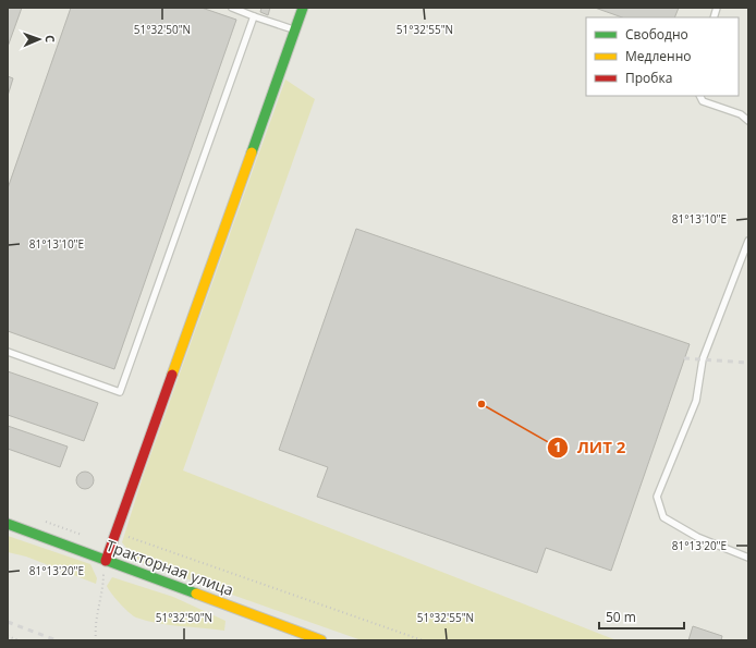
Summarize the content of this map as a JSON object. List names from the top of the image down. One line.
{"streets":{"street":["Тракторная улица"]},"places":["ЛИТ 2"],"legend":["Свободно","Медленно","Пробка"],"scale_bar":"50 m","north":"right","coordinates":["51°32'50\"N","51°32'55\"N","81°13'10\"E","81°13'20\"E"]}
